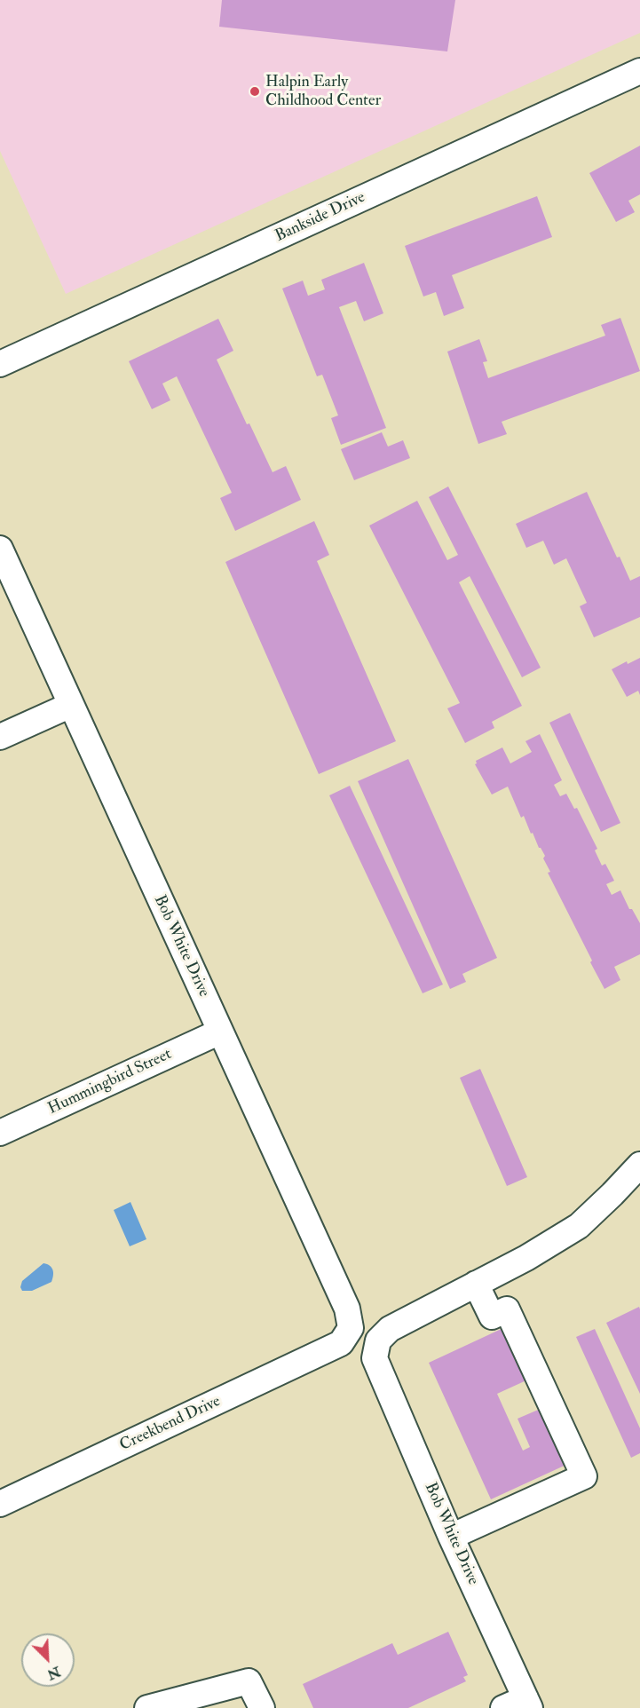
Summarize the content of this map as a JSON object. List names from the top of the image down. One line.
{"streets":{"street":["Bankside Drive","Bob White Drive","Hummingbird Street","Creekbend Drive"]},"crossings":[["Bob White Drive","Hummingbird Street"],["Bob White Drive","Creekbend Drive"]],"places":["Halpin Early Childhood Center"],"north":"bottom right"}
